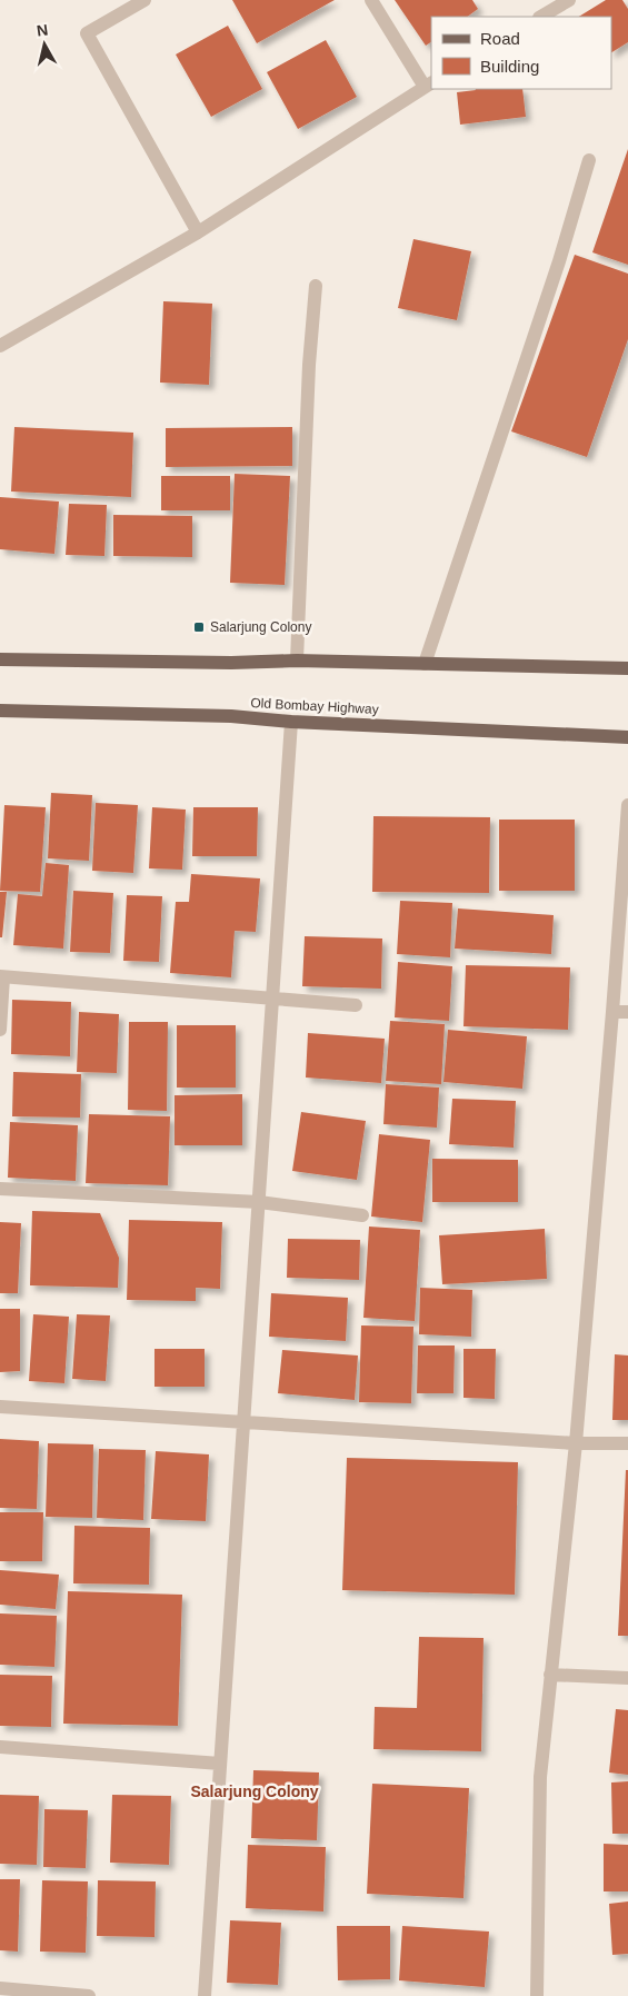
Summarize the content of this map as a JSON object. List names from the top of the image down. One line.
{"streets":{"main road":["Old Bombay Highway"]},"districts":["Salarjung Colony"],"places":{"transit":["Salarjung Colony"]},"legend":["Road","Building"],"north":"top"}
